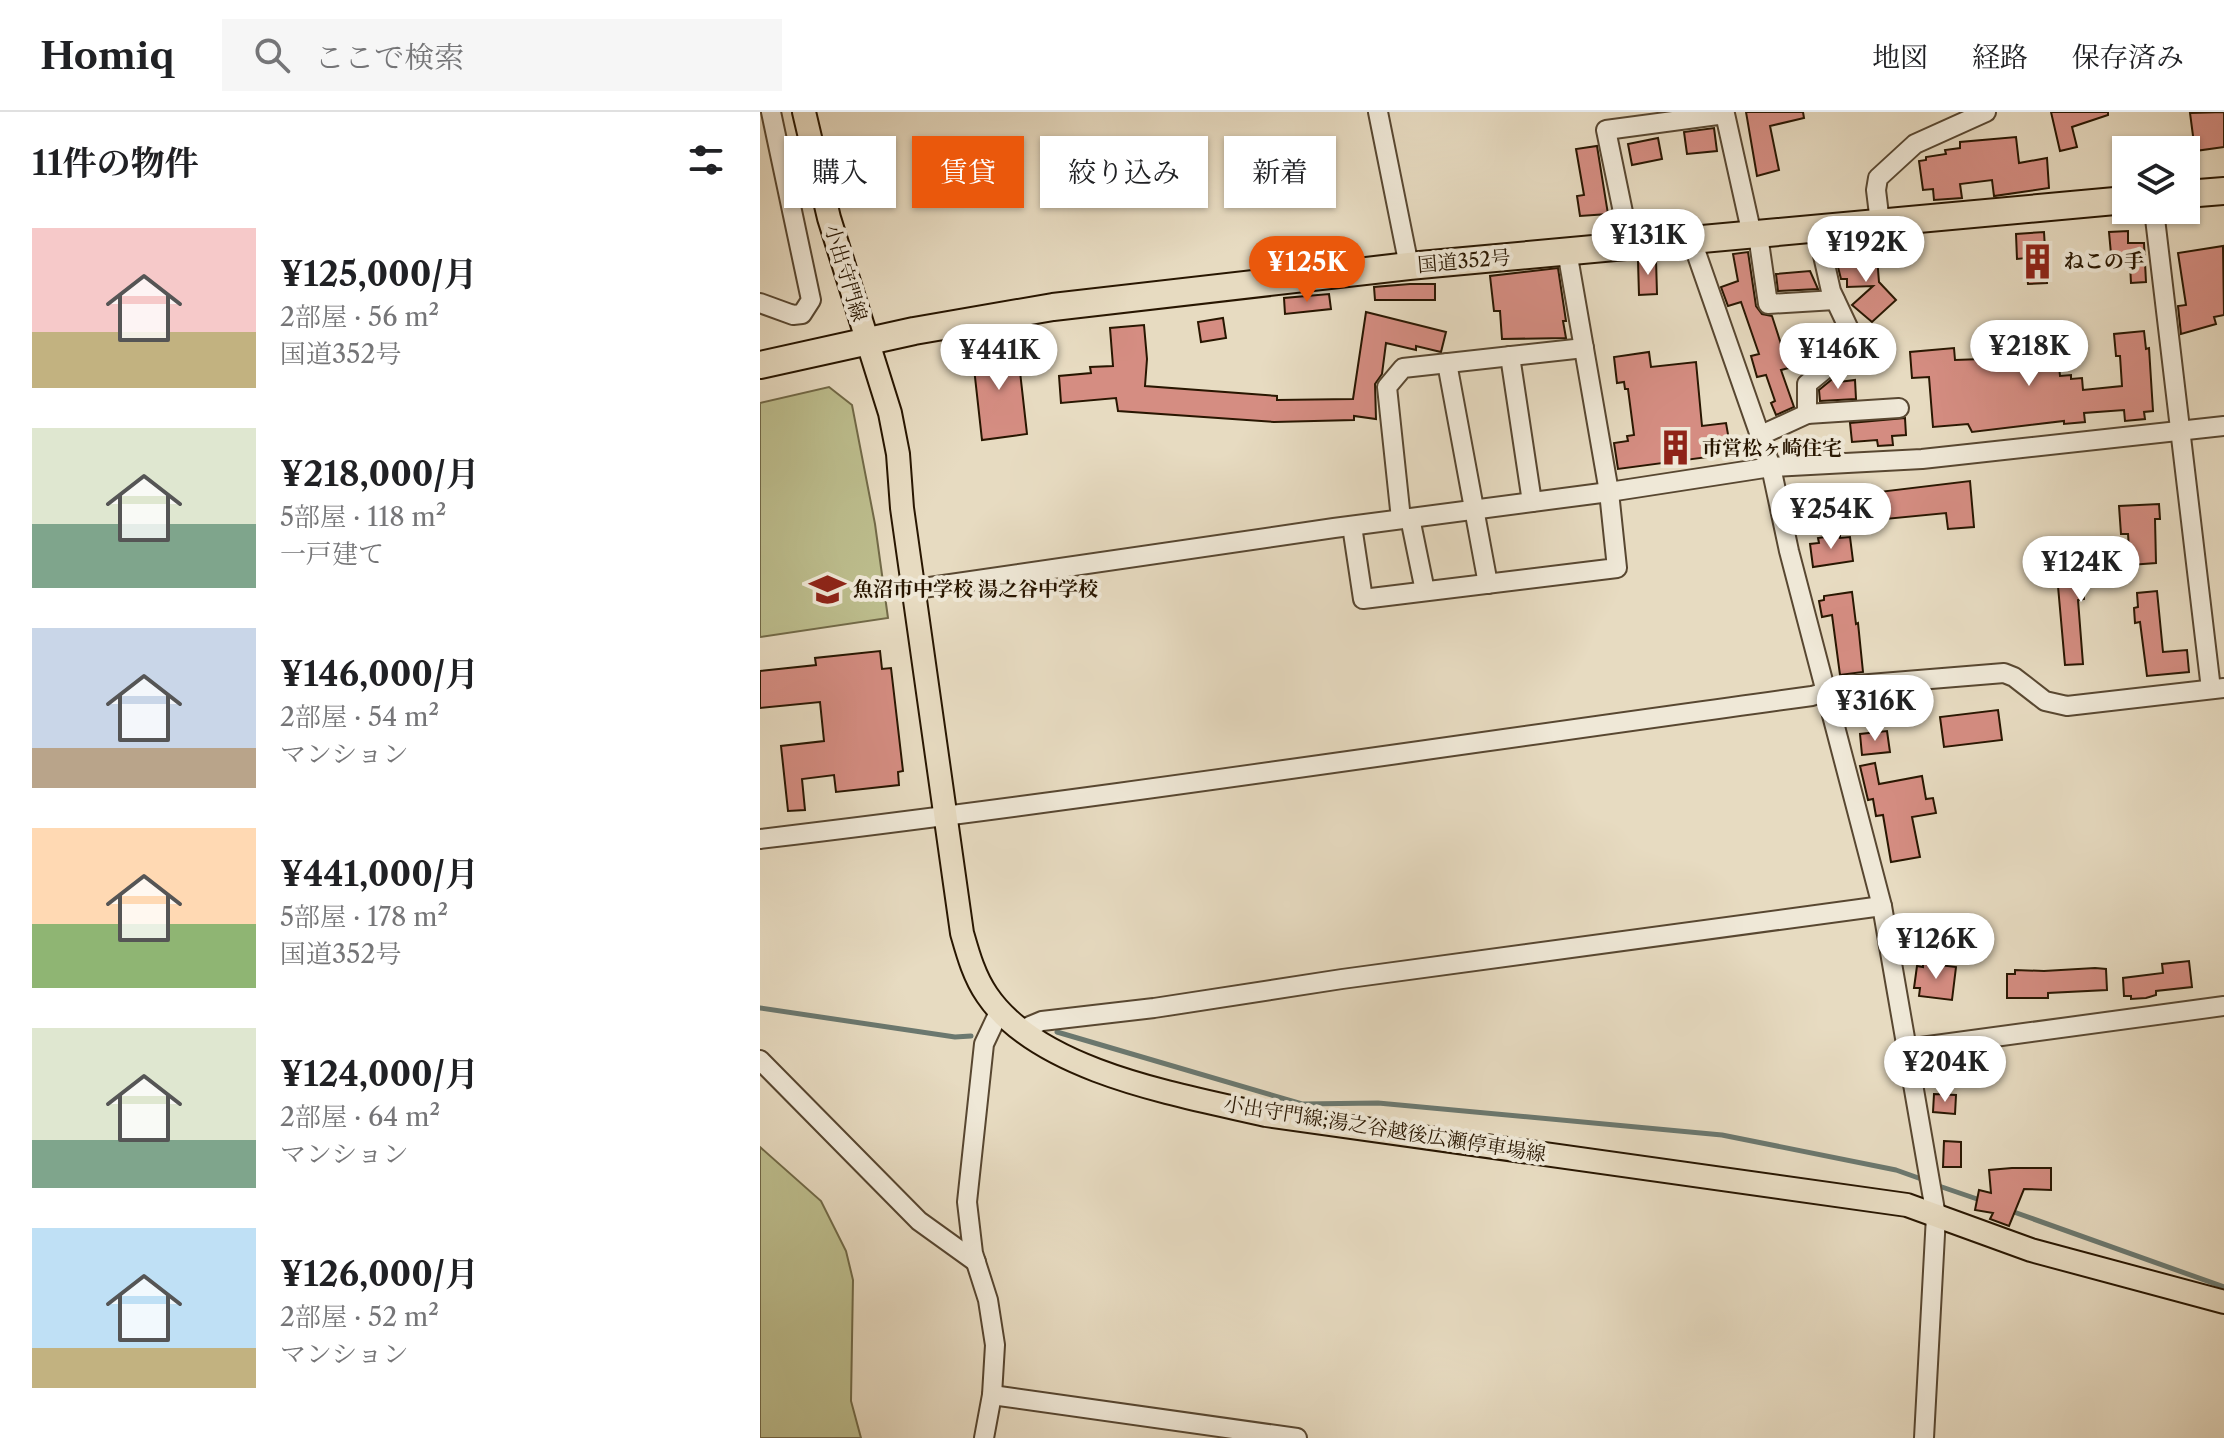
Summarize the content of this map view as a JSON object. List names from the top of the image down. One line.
{"streets":{"highway":["国道352号"],"main road":["小出守門線","小出守門線;湯之谷越後広瀬停車場線"]},"crossings":[["国道352号","小出守門線"],["国道352号","小出守門線;湯之谷越後広瀬停車場線"],["小出守門線","小出守門線;湯之谷越後広瀬停車場線"]],"places":{"building":["ねこの手","市営松ヶ崎住宅"],"school or university":["魚沼市中学校 湯之谷中学校"]},"page":{"header":"Homiq","search":"ここで検索","nav":["地図","経路","保存済み"],"heading":"11件の物件","chip":["購入","賃貸","絞り込み","新着"],"list":[{"name":"¥125,000/月","note":"2部屋 · 56 m² · 国道352号"},{"name":"¥218,000/月","note":"5部屋 · 118 m² · 一戸建て"},{"name":"¥146,000/月","note":"2部屋 · 54 m² · マンション"},{"name":"¥441,000/月","note":"5部屋 · 178 m² · 国道352号"},{"name":"¥124,000/月","note":"2部屋 · 64 m² · マンション"},{"name":"¥126,000/月","note":"2部屋 · 52 m² · マンション"}],"price":["¥131K","¥192K","¥125K","¥218K","¥146K","¥441K","¥254K","¥124K","¥316K","¥126K","¥204K"]}}
